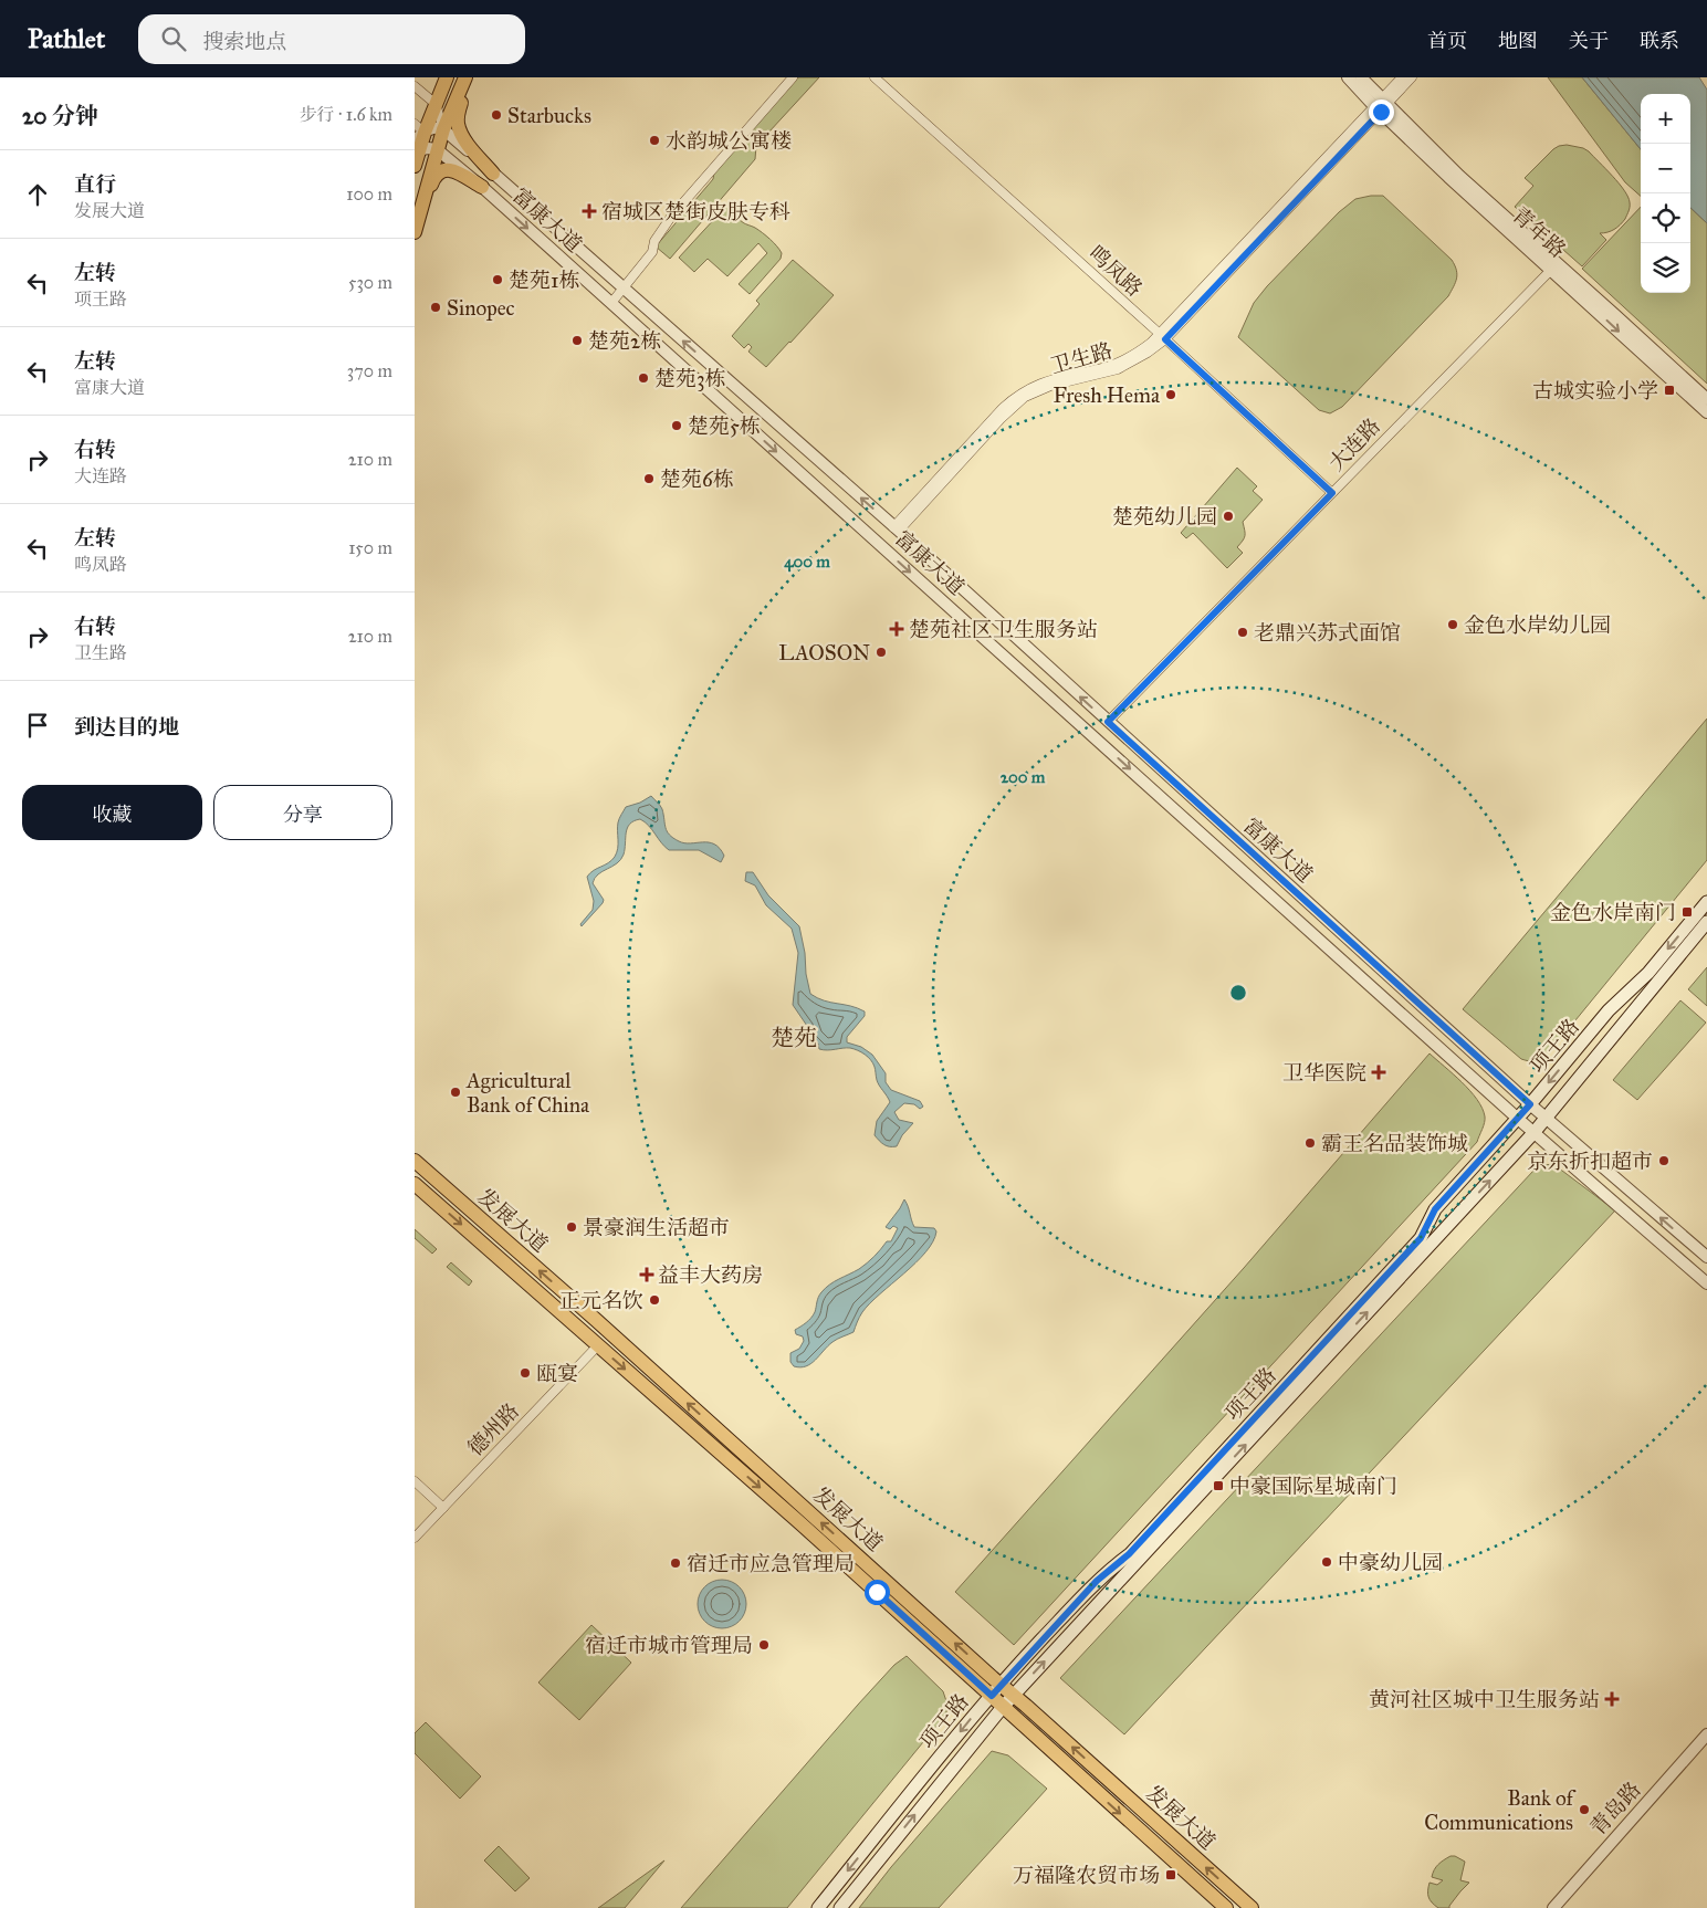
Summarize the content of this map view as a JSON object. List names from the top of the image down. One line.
{"streets":{"main road":["项王路","发展大道"],"street":["富康大道","青年路","鸣凤路","卫生路","大连路","德州路","青岛路"]},"crossings":[["富康大道","卫生路"],["富康大道","大连路"],["富康大道","项王路"],["青年路","卫生路"],["青年路","大连路"],["鸣凤路","卫生路"],["鸣凤路","大连路"],["项王路","发展大道"],["发展大道","德州路"]],"districts":["楚苑"],"places":{"other":["Starbucks","水韵城公寓楼","楚苑1栋","Sinopec","楚苑2栋","楚苑3栋","Fresh Hema","楚苑5栋","楚苑6栋","楚苑幼儿园","金色水岸幼儿园","老鼎兴苏式面馆","LAOSON","Agricultural Bank of China","霸王名品装饰城","京东折扣超市","景豪润生活超市","正元名饮","瓯宴","中豪幼儿园","宿迁市应急管理局","宿迁市城市管理局","Bank of Communications"],"health":["宿城区楚街皮肤专科","楚苑社区卫生服务站","卫华医院","益丰大药房","黄河社区城中卫生服务站"],"transit":["古城实验小学","金色水岸南门","中豪国际星城南门","万福隆农贸市场"]},"page":{"header":"Pathlet","search":"搜索地点","nav":["首页","地图","关于","联系"],"heading":["20 分钟","步行 · 1.6 km"],"map_buttons":["+","−"],"list":[["直行","发展大道","100 m"],["左转","项王路","530 m"],["左转","富康大道","370 m"],["右转","大连路","210 m"],["左转","鸣凤路","150 m"],["右转","卫生路","210 m"],"到达目的地"],"buttons":["收藏","分享"]},"rings":["400 m","200 m"]}
